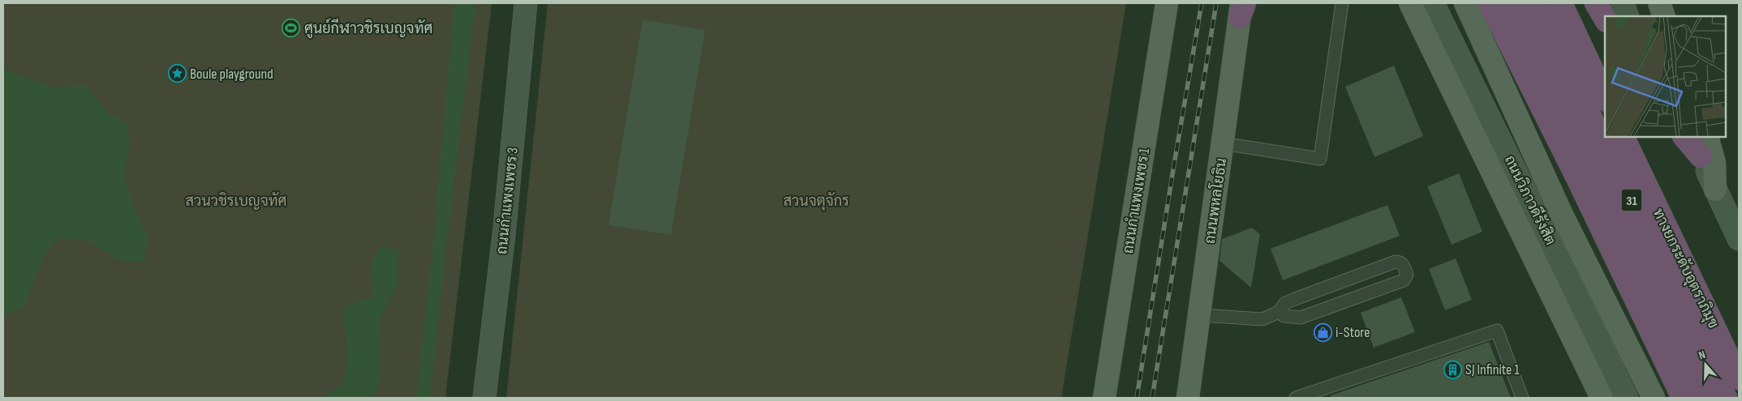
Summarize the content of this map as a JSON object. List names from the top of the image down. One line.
{"streets":{"highway":["31","ทางยกระดับอุตราภิมุข"],"main road":["ถนนวิภาวดีรังสิต","ถนนกำแพงเพชร 3","ถนนกำแพงเพชร 1","ถนนพหลโยธิน"]},"parks":["สวนวชิรเบญจทัศ","สวนจตุจักร"],"places":{"sports":["ศูนย์กีฬาวชิรเบญจทัศ"],"place":["Boule playground"],"shop":["i-Store"],"building":["SJ Infinite 1"]},"north":"top"}
